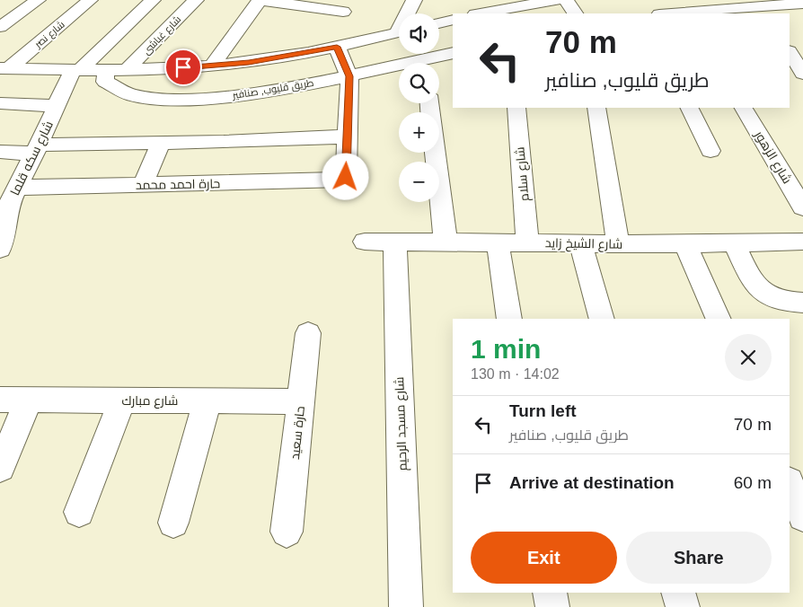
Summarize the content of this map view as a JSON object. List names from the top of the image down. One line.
{"streets":{"street":["شارع نصر","شارع غباشى","طريق قليوب, صنافير","شارع الزهور","شارع سكه قلما","شارع سلام","حارة احمد محمد","شارع الشيخ زايد","شارع مبارك","شارع مسجد الرحيم","حارة سعيد"]},"crossings":[["شارع سكه قلما","حارة احمد محمد"],["شارع سلام","شارع الشيخ زايد"],["شارع الشيخ زايد","شارع مسجد الرحيم"],["شارع مبارك","حارة سعيد"]],"page":{"map_buttons":["+","−"],"turn":["70 m","طريق قليوب, صنافير"],"heading":["1 min","130 m · 14:02"],"list":[{"name":"Turn left","note":"طريق قليوب, صنافير","value":"70 m"},{"name":"Arrive at destination","value":"60 m"}],"buttons":["Exit","Share"]}}
